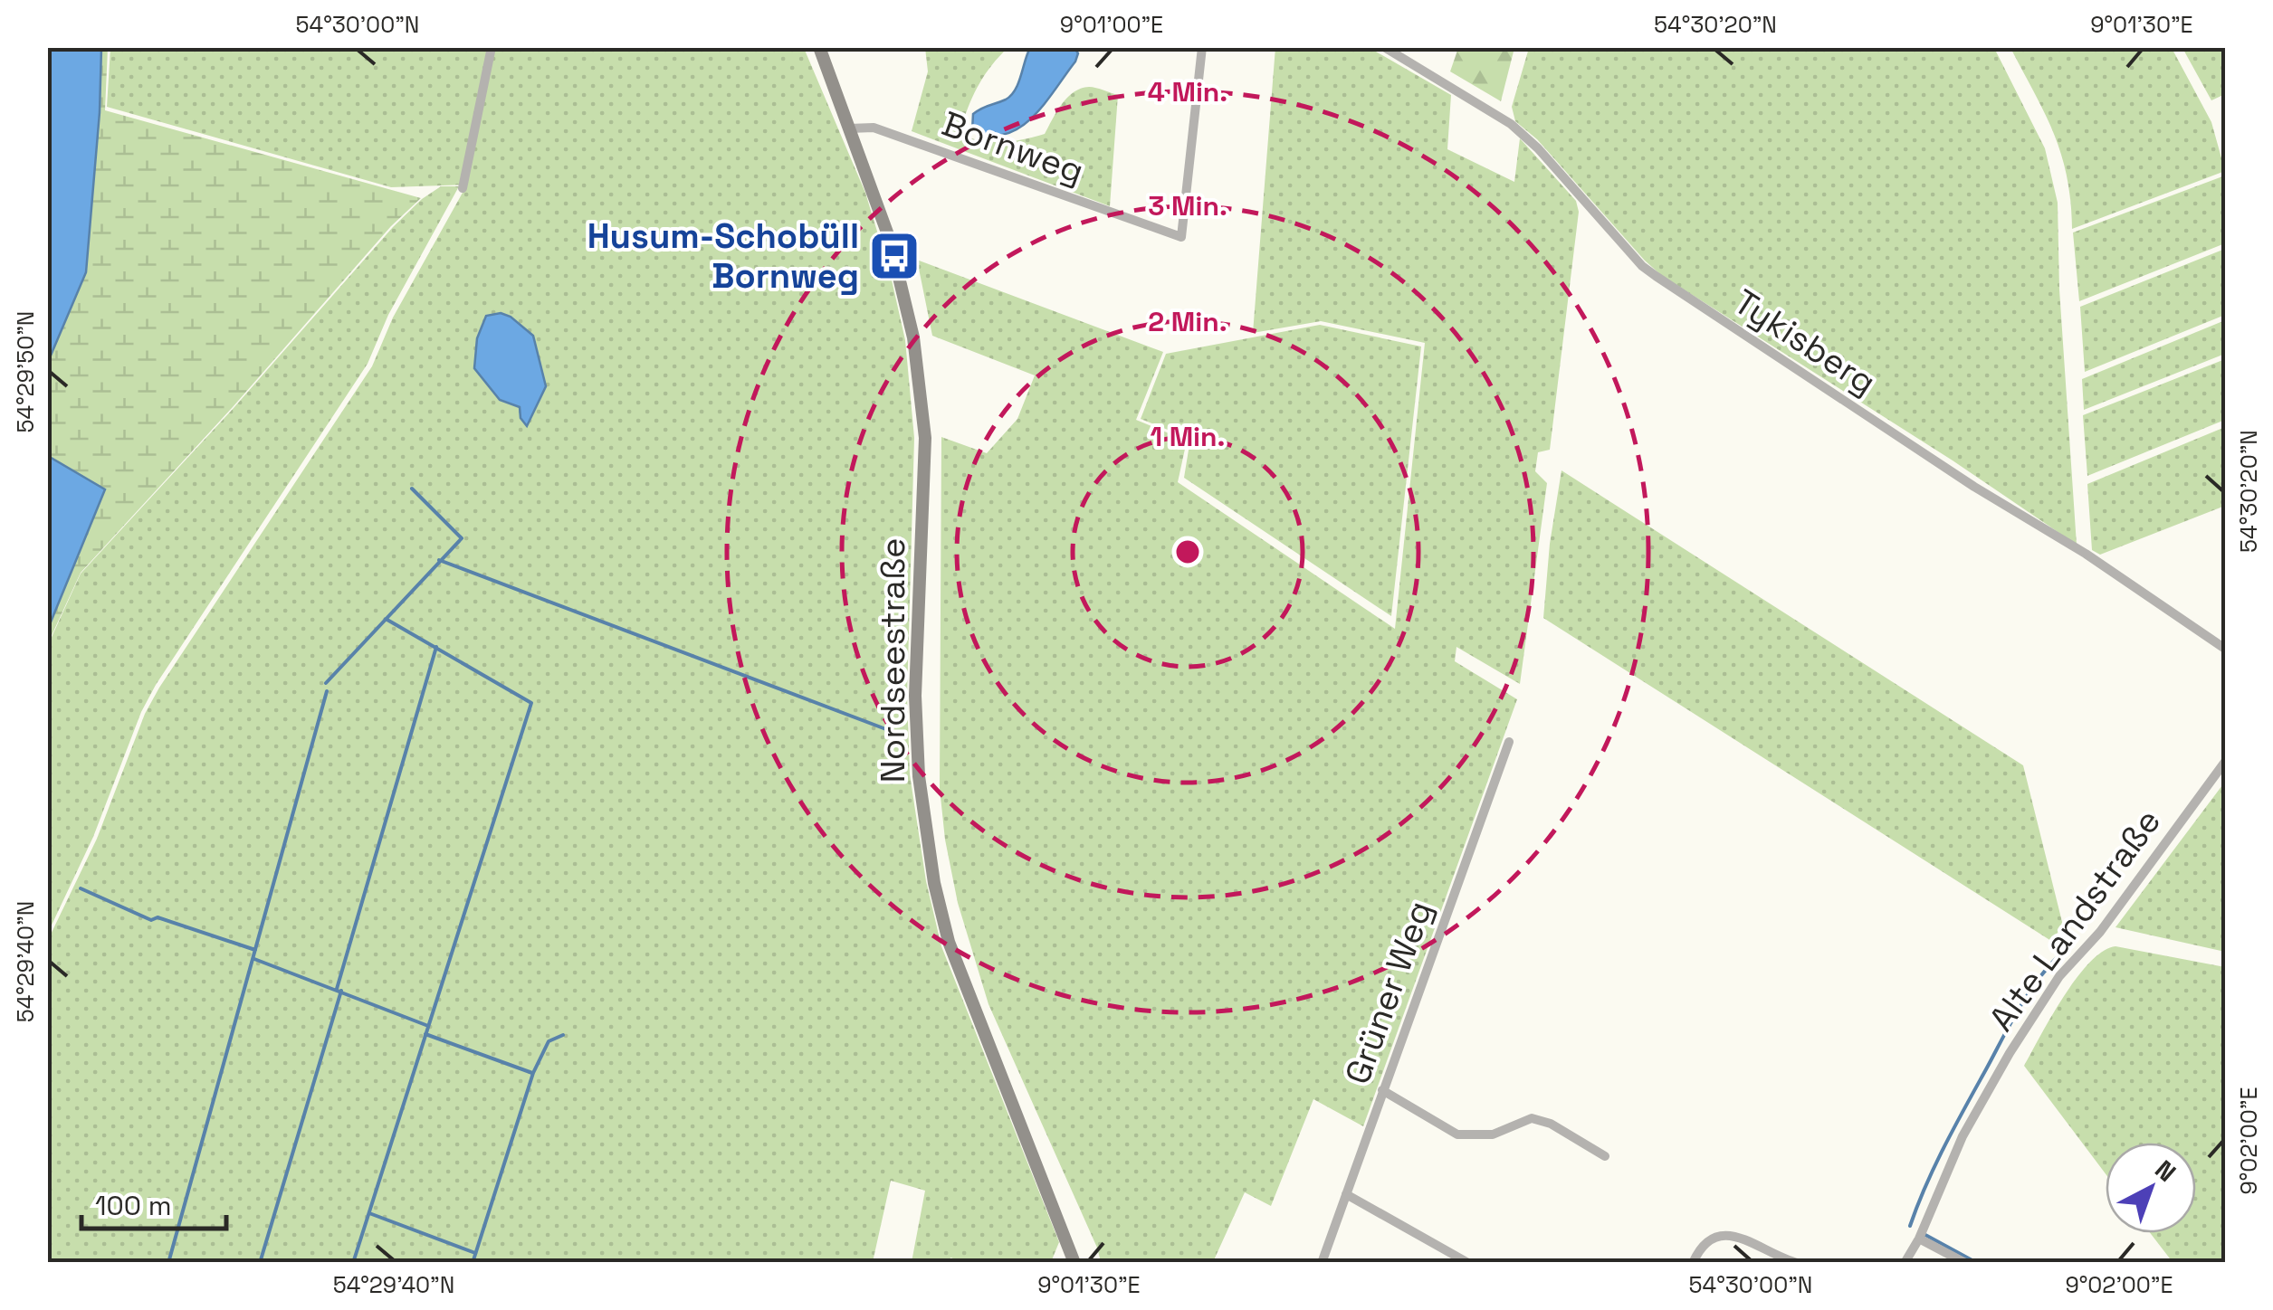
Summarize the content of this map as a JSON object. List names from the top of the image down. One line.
{"streets":{"main road":["Nordseestraße"],"street":["Bornweg","Tykisberg","Alte Landstraße","Grüner Weg"]},"crossings":[["Bornweg","Nordseestraße"]],"places":{"bus stop":["Husum-Schobüll Bornweg"]},"scale_bar":"100 m","north":"top right","coordinates":["54°30'00\"N","9°01'00\"E","54°30'20\"N","9°01'30\"E","54°29'50\"N","54°29'40\"N","9°02'00\"E"],"rings":["4 Min.","3 Min.","2 Min.","1 Min."]}
